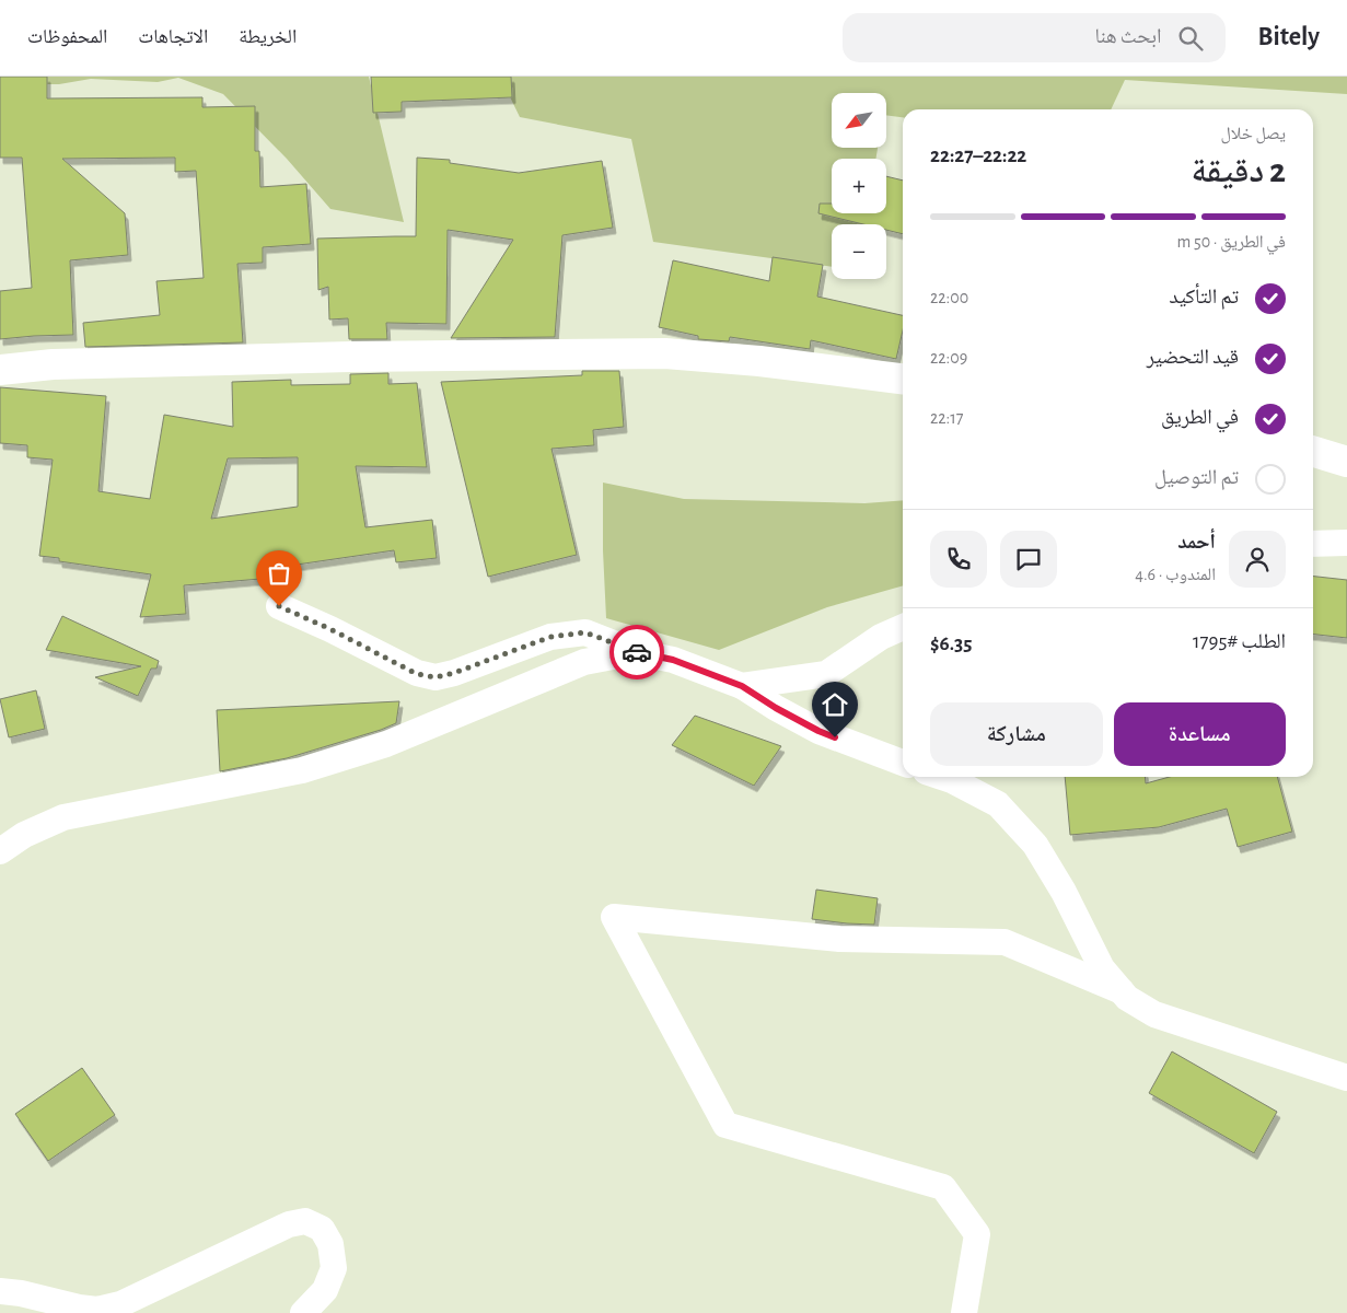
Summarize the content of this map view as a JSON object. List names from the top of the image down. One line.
{"north":"bottom left","page":{"header":"Bitely","search":"ابحث هنا","nav":["الخريطة","الاتجاهات","المحفوظات"],"map_buttons":["+","−"],"heading":["2 دقيقة","يصل خلال","22:22–22:27"],"panel":["أحمد","المندوب · 4.6","الطلب #1795","$6.35"],"bar":"في الطريق · 50 m","list":[["تم التأكيد","22:00"],["قيد التحضير","22:09"],["في الطريق","22:17"],"تم التوصيل"],"buttons":["مساعدة","مشاركة"]}}
